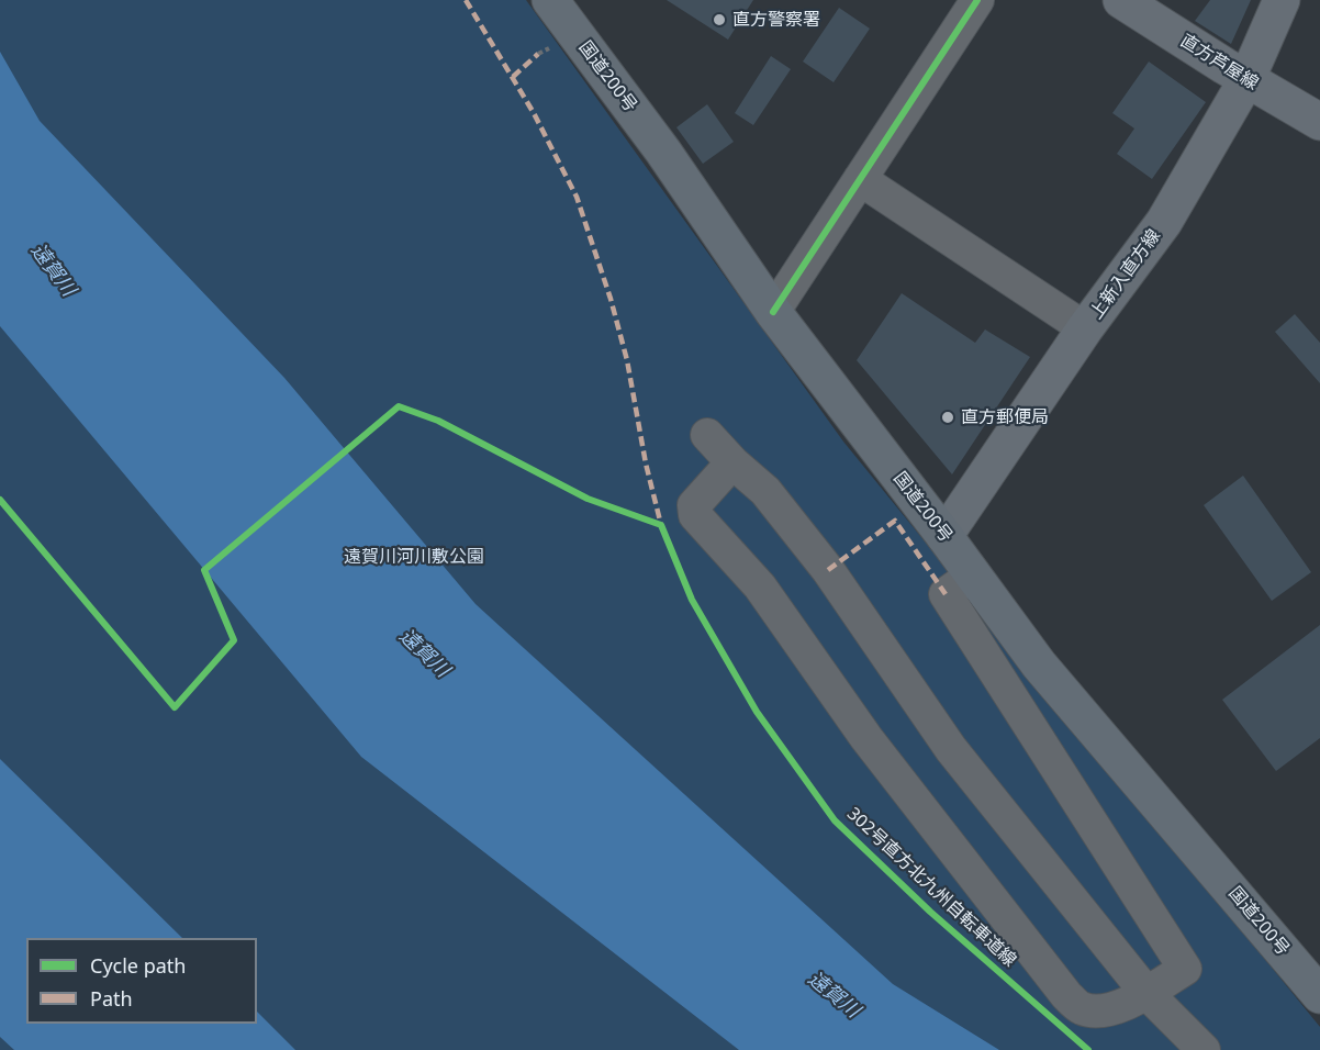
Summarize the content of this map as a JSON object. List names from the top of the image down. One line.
{"streets":{"highway":["国道200号"],"main road":["直方芦屋線","上新入直方線"],"cycle path":["302号直方北九州自転車道線"]},"crossings":[["直方芦屋線","上新入直方線"],["国道200号","上新入直方線"]],"water":["遠賀川"],"parks":["遠賀川河川敷公園"],"places":["直方警察署","直方郵便局"],"legend":["Cycle path","Path"]}
